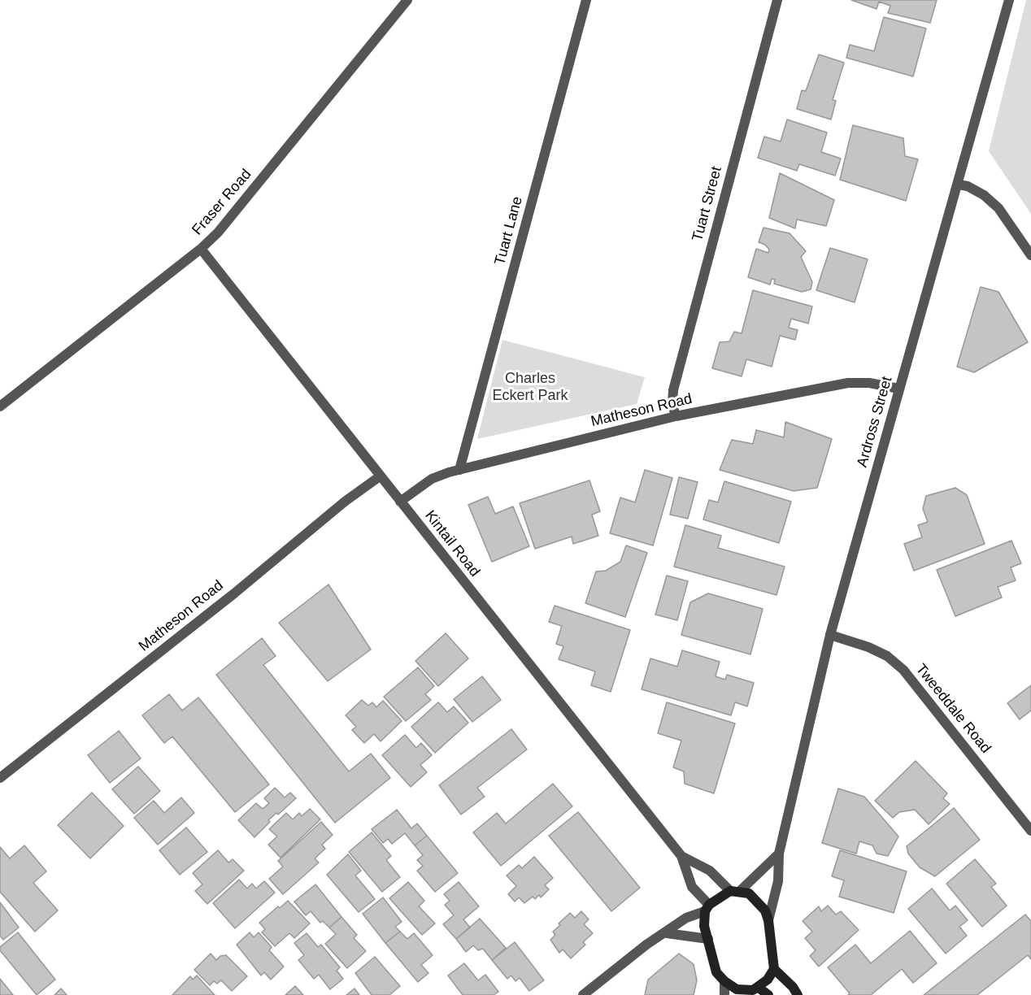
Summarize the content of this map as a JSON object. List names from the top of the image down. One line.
{"streets":{"street":["Fraser Road","Tuart Street","Tuart Lane","Matheson Road","Ardross Street","Kintail Road","Tweeddale Road"]},"crossings":[["Fraser Road","Kintail Road"],["Tuart Street","Matheson Road"],["Tuart Lane","Matheson Road"],["Matheson Road","Ardross Street"],["Matheson Road","Kintail Road"],["Ardross Street","Kintail Road"],["Ardross Street","Tweeddale Road"]],"parks":["Charles Eckert Park"]}
